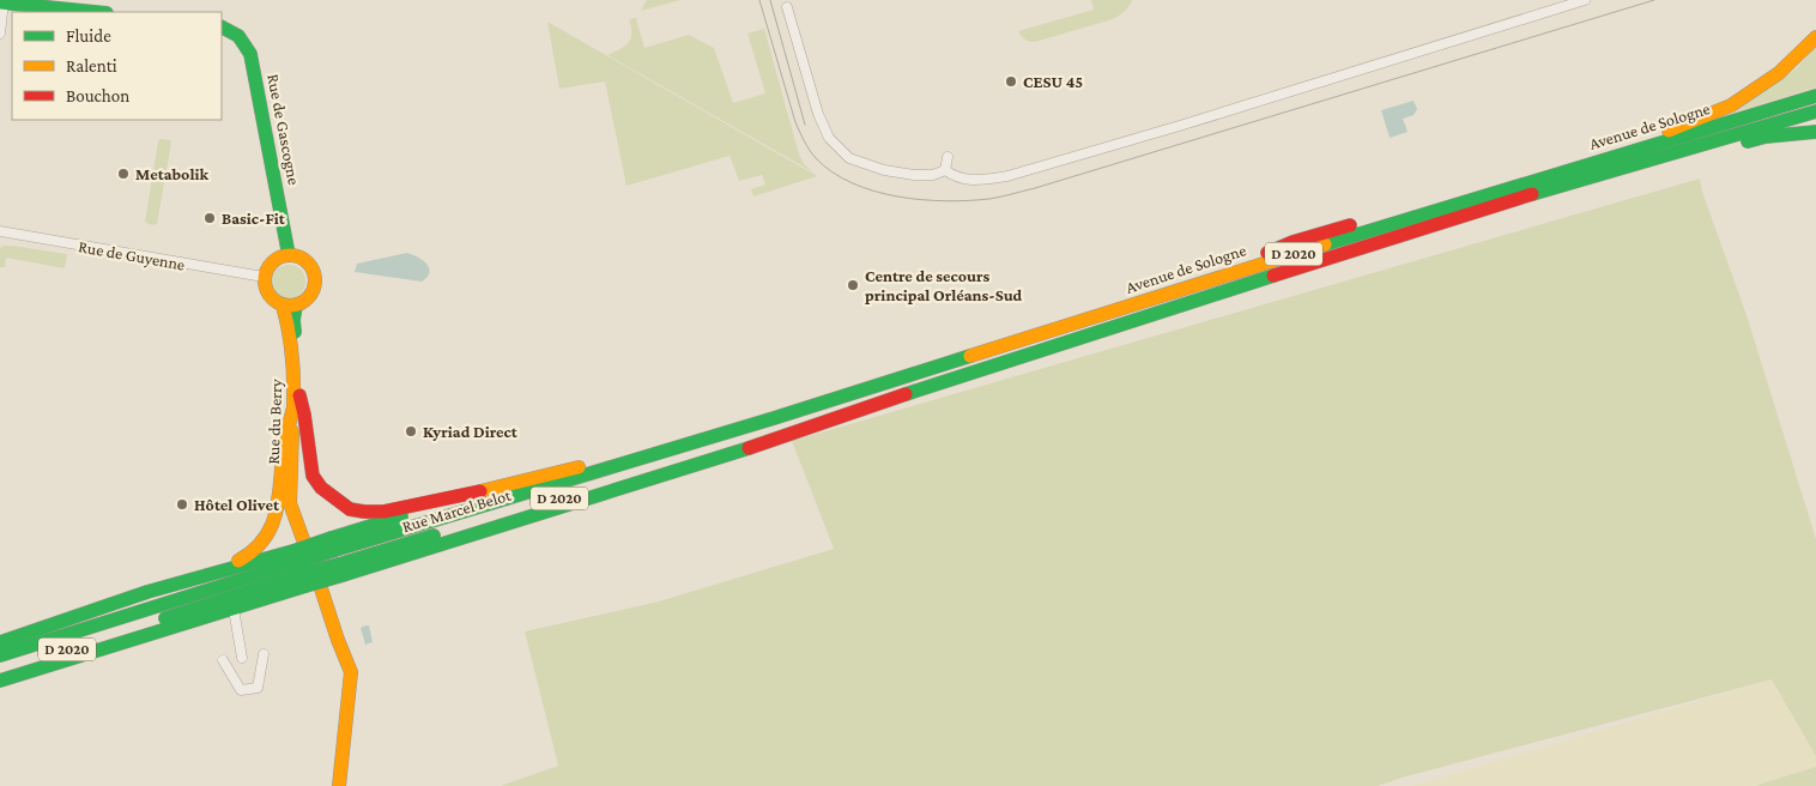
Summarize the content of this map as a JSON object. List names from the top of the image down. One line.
{"streets":{"main road":["Avenue de Sologne","Rue de Gascogne","D 2020","Rue du Berry","Rue Marcel Belot"],"street":["Rue de Guyenne"]},"crossings":[["Avenue de Sologne","Rue Marcel Belot"],["Rue de Gascogne","Rue de Guyenne"],["Rue de Gascogne","Rue du Berry"],["D 2020","Rue Marcel Belot"],["Rue de Guyenne","Rue du Berry"],["Rue du Berry","Rue Marcel Belot"]],"places":["CESU 45","Metabolik","Basic-Fit","Centre de secours principal Orléans-Sud","Kyriad Direct","Hôtel Olivet"],"legend":["Fluide","Ralenti","Bouchon"]}
